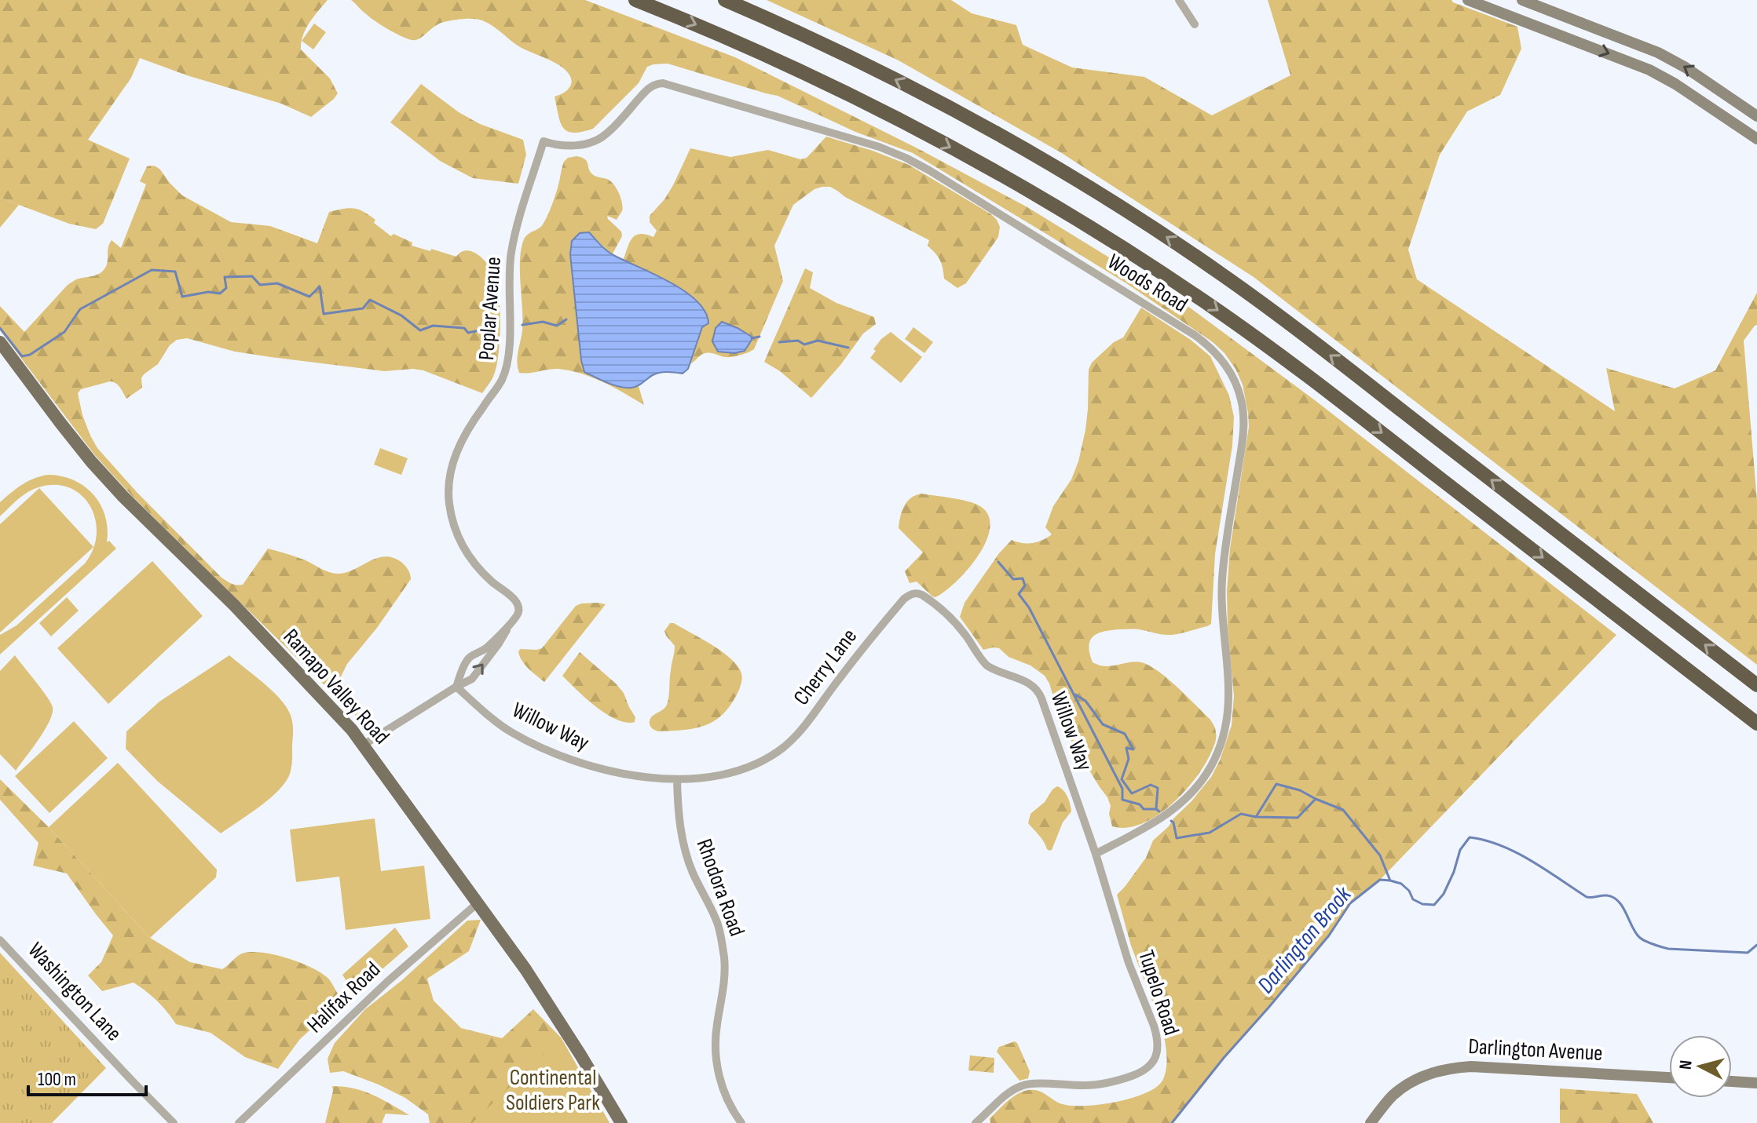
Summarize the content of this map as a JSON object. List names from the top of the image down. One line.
{"streets":{"main road":["Ramapo Valley Road","Darlington Avenue"],"street":["Woods Road","Poplar Avenue","Cherry Lane","Willow Way","Rhodora Road","Washington Lane","Tupelo Road","Halifax Road"]},"crossings":[["Woods Road","Poplar Avenue"],["Woods Road","Willow Way"],["Woods Road","Tupelo Road"],["Cherry Lane","Willow Way"],["Cherry Lane","Rhodora Road"],["Ramapo Valley Road","Halifax Road"],["Willow Way","Rhodora Road"],["Willow Way","Tupelo Road"]],"water":["Darlington Brook"],"parks":["Continental Soldiers Park"],"scale_bar":"100 m","north":"left"}
